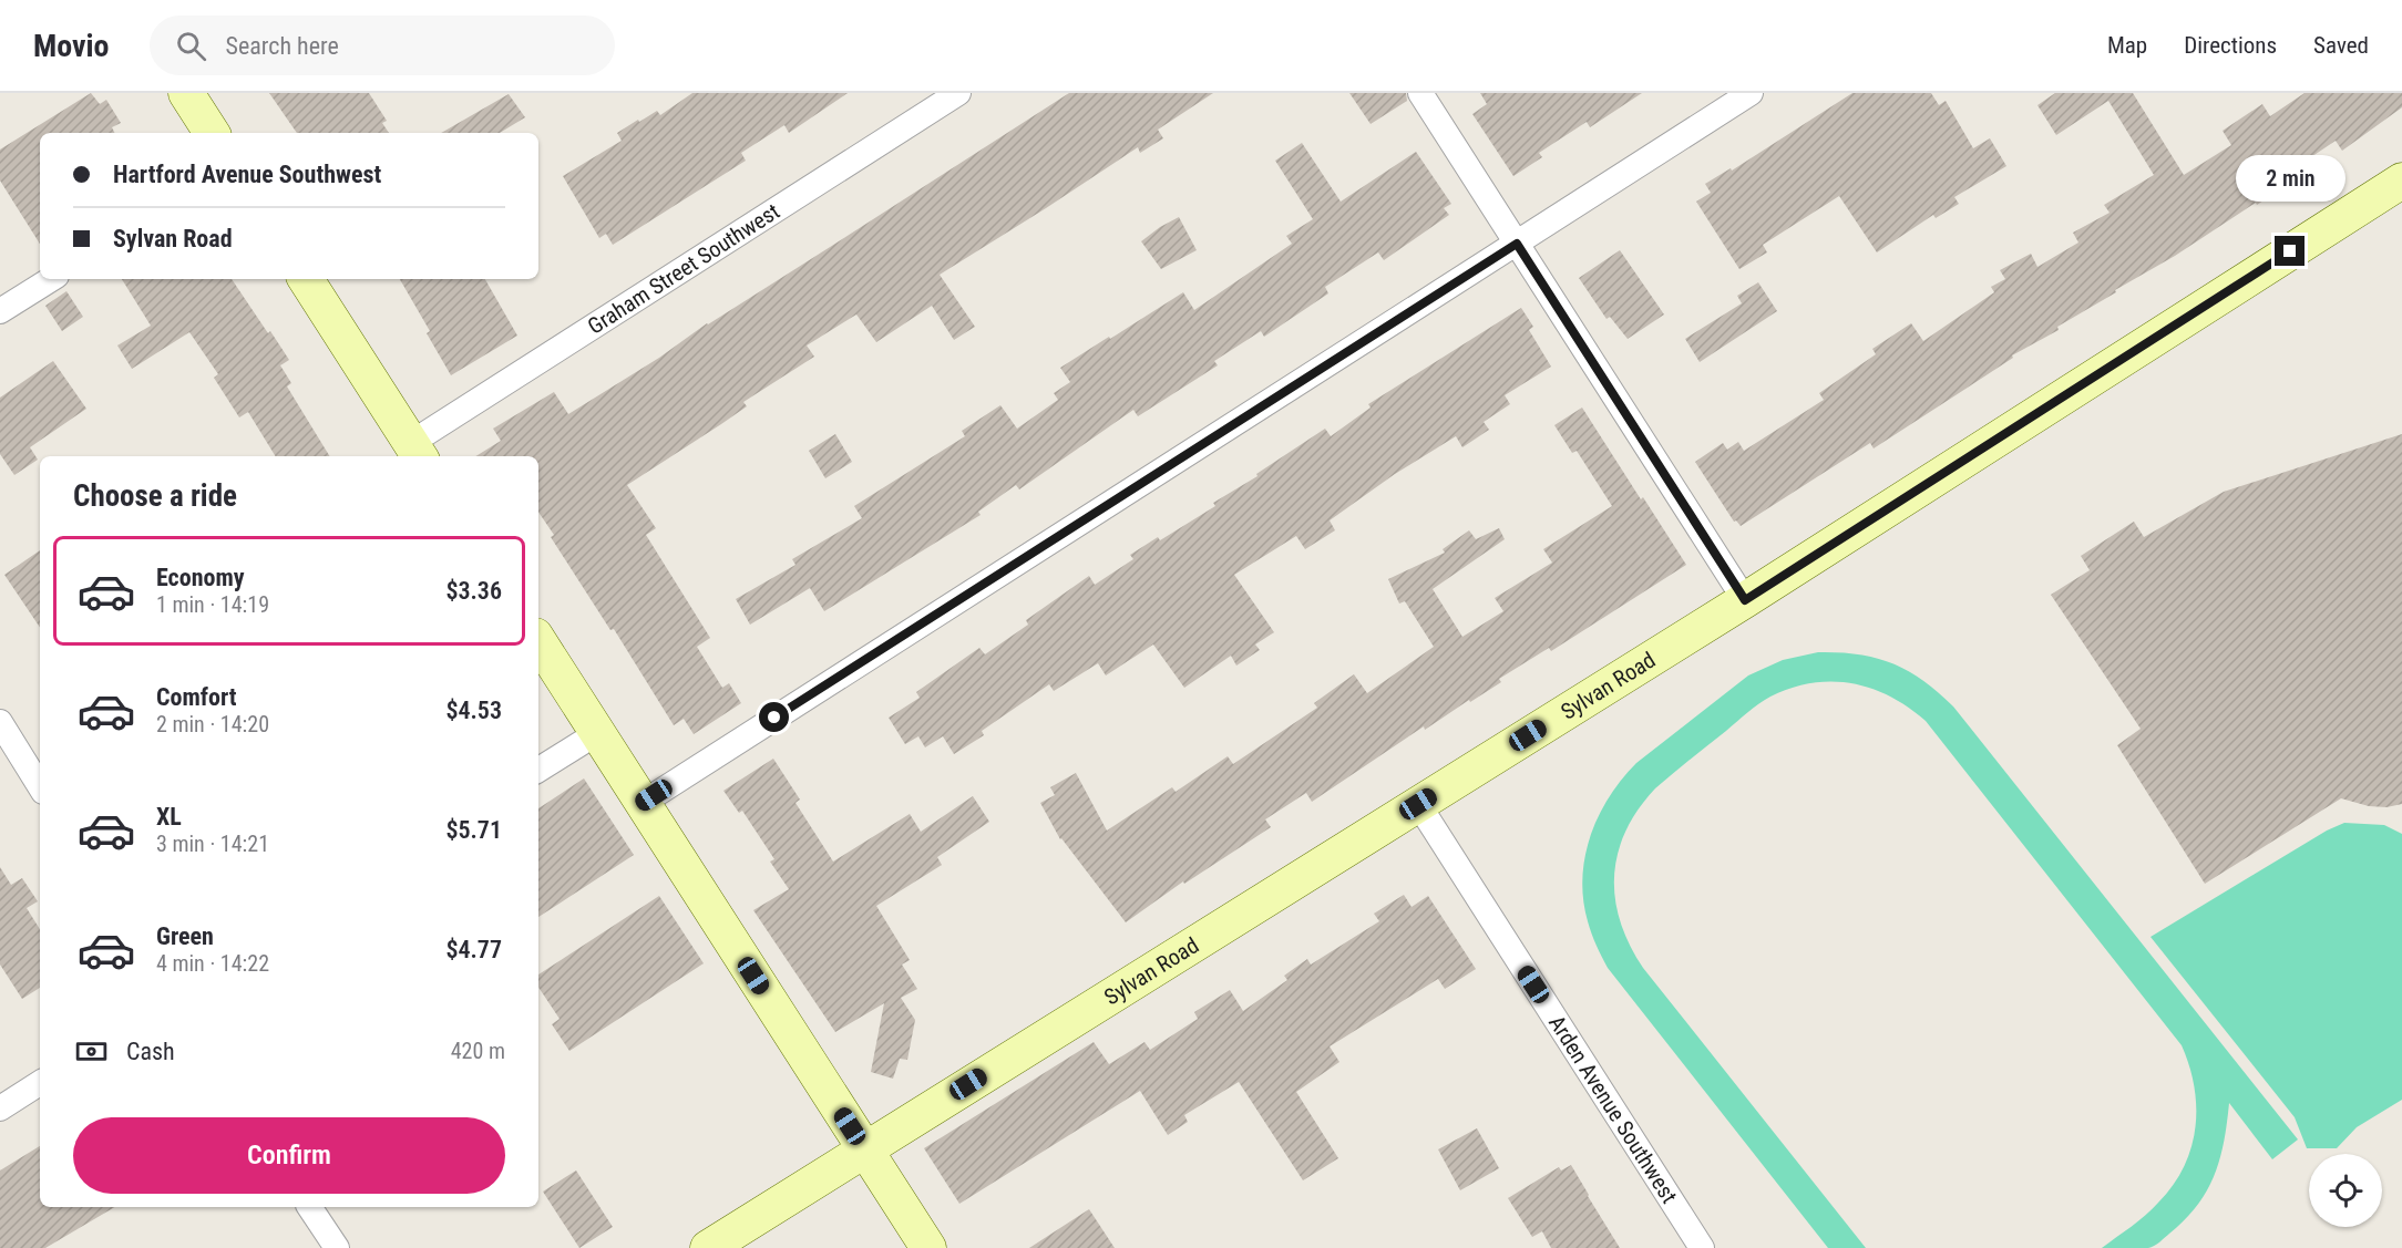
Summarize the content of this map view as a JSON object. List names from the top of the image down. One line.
{"streets":{"main road":["Sylvan Road"],"street":["Graham Street Southwest","Arden Avenue Southwest"]},"crossings":[["Sylvan Road","Arden Avenue Southwest"]],"page":{"header":"Movio","search":"Search here","nav":["Map","Directions","Saved"],"banner":["Hartford Avenue Southwest","Sylvan Road"],"bubble":"2 min","heading":"Choose a ride","list":[{"name":"Economy","note":"1 min · 14:19","value":"$3.36"},{"name":"Comfort","note":"2 min · 14:20","value":"$4.53"},{"name":"XL","note":"3 min · 14:21","value":"$5.71"},{"name":"Green","note":"4 min · 14:22","value":"$4.77"}],"pay":["Cash","420 m"],"buttons":"Confirm"}}
